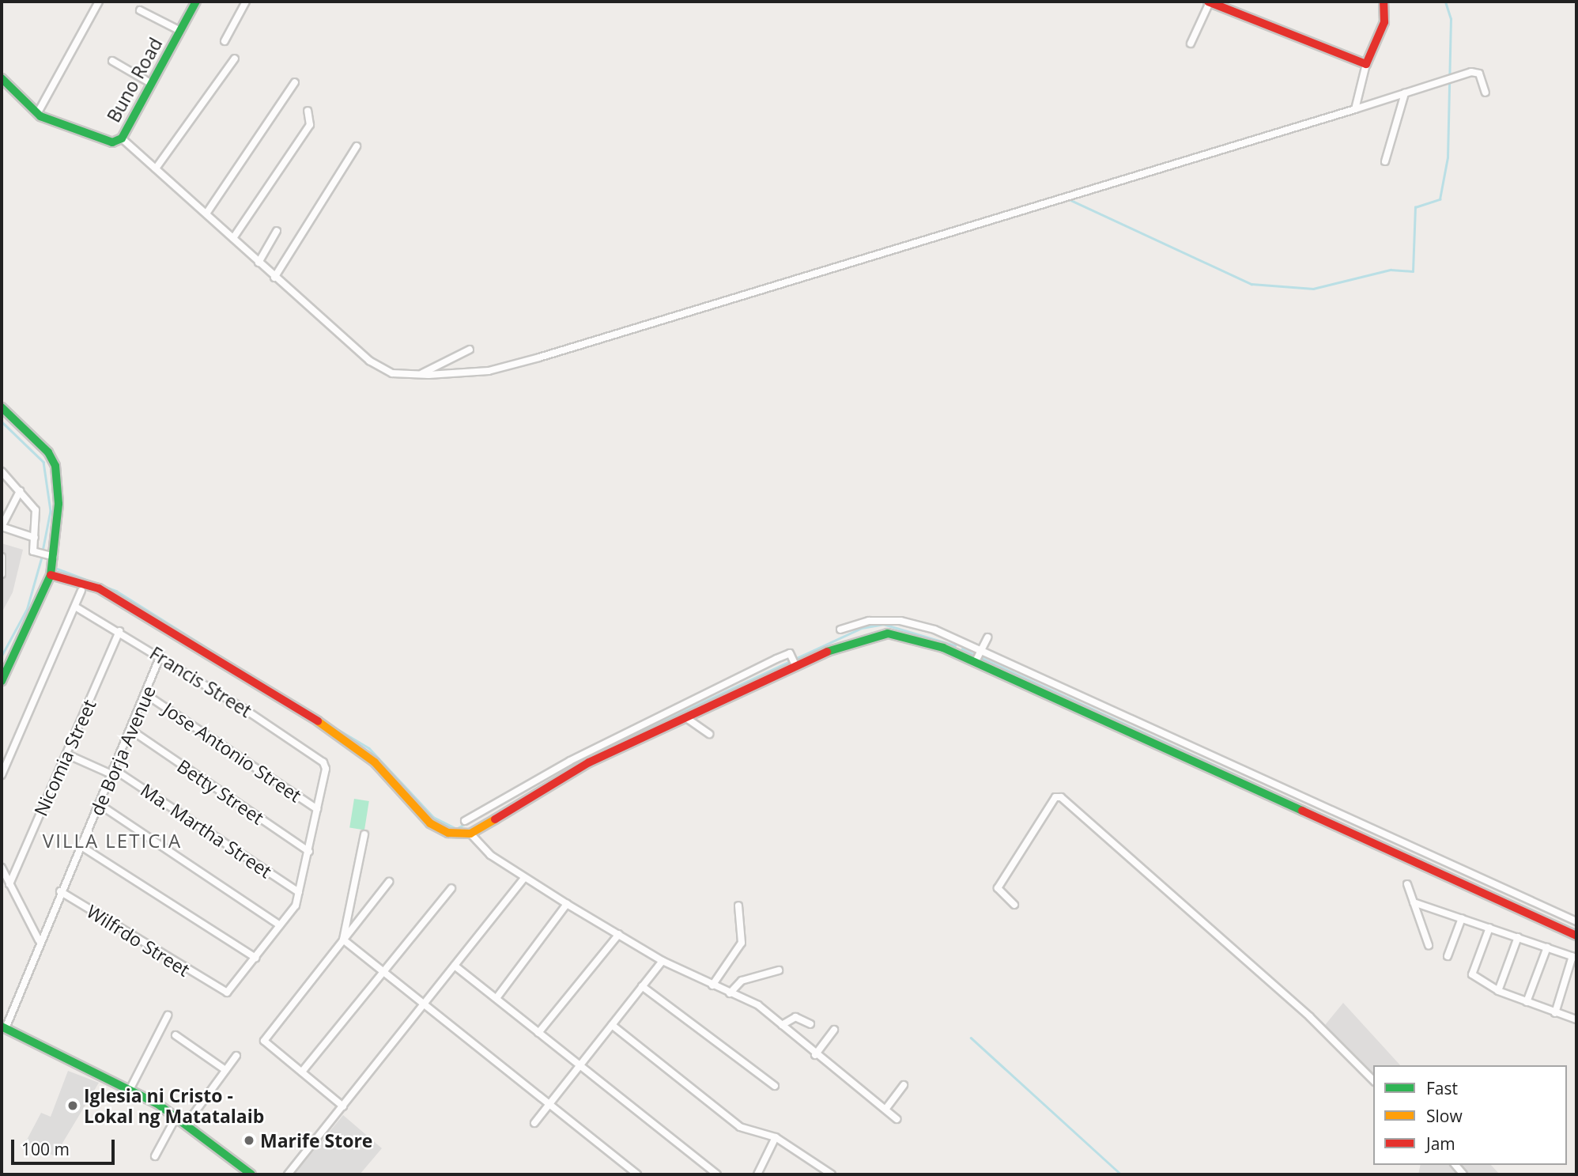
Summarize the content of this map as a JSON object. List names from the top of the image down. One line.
{"streets":{"street":["Buno Road","Francis Street","de Borja Avenue","Jose Antonio Street","Nicomia Street","Betty Street","Ma. Martha Street","Wilfrdo Street"]},"crossings":[["Francis Street","de Borja Avenue"],["Francis Street","Jose Antonio Street"],["Francis Street","Nicomia Street"],["de Borja Avenue","Jose Antonio Street"],["de Borja Avenue","Betty Street"],["de Borja Avenue","Ma. Martha Street"],["de Borja Avenue","Wilfrdo Street"],["Nicomia Street","Ma. Martha Street"]],"districts":["VILLA LETICIA"],"places":["Iglesia ni Cristo - Lokal ng Matatalaib","Marife Store"],"legend":["Fast","Slow","Jam"],"scale_bar":"100 m"}
